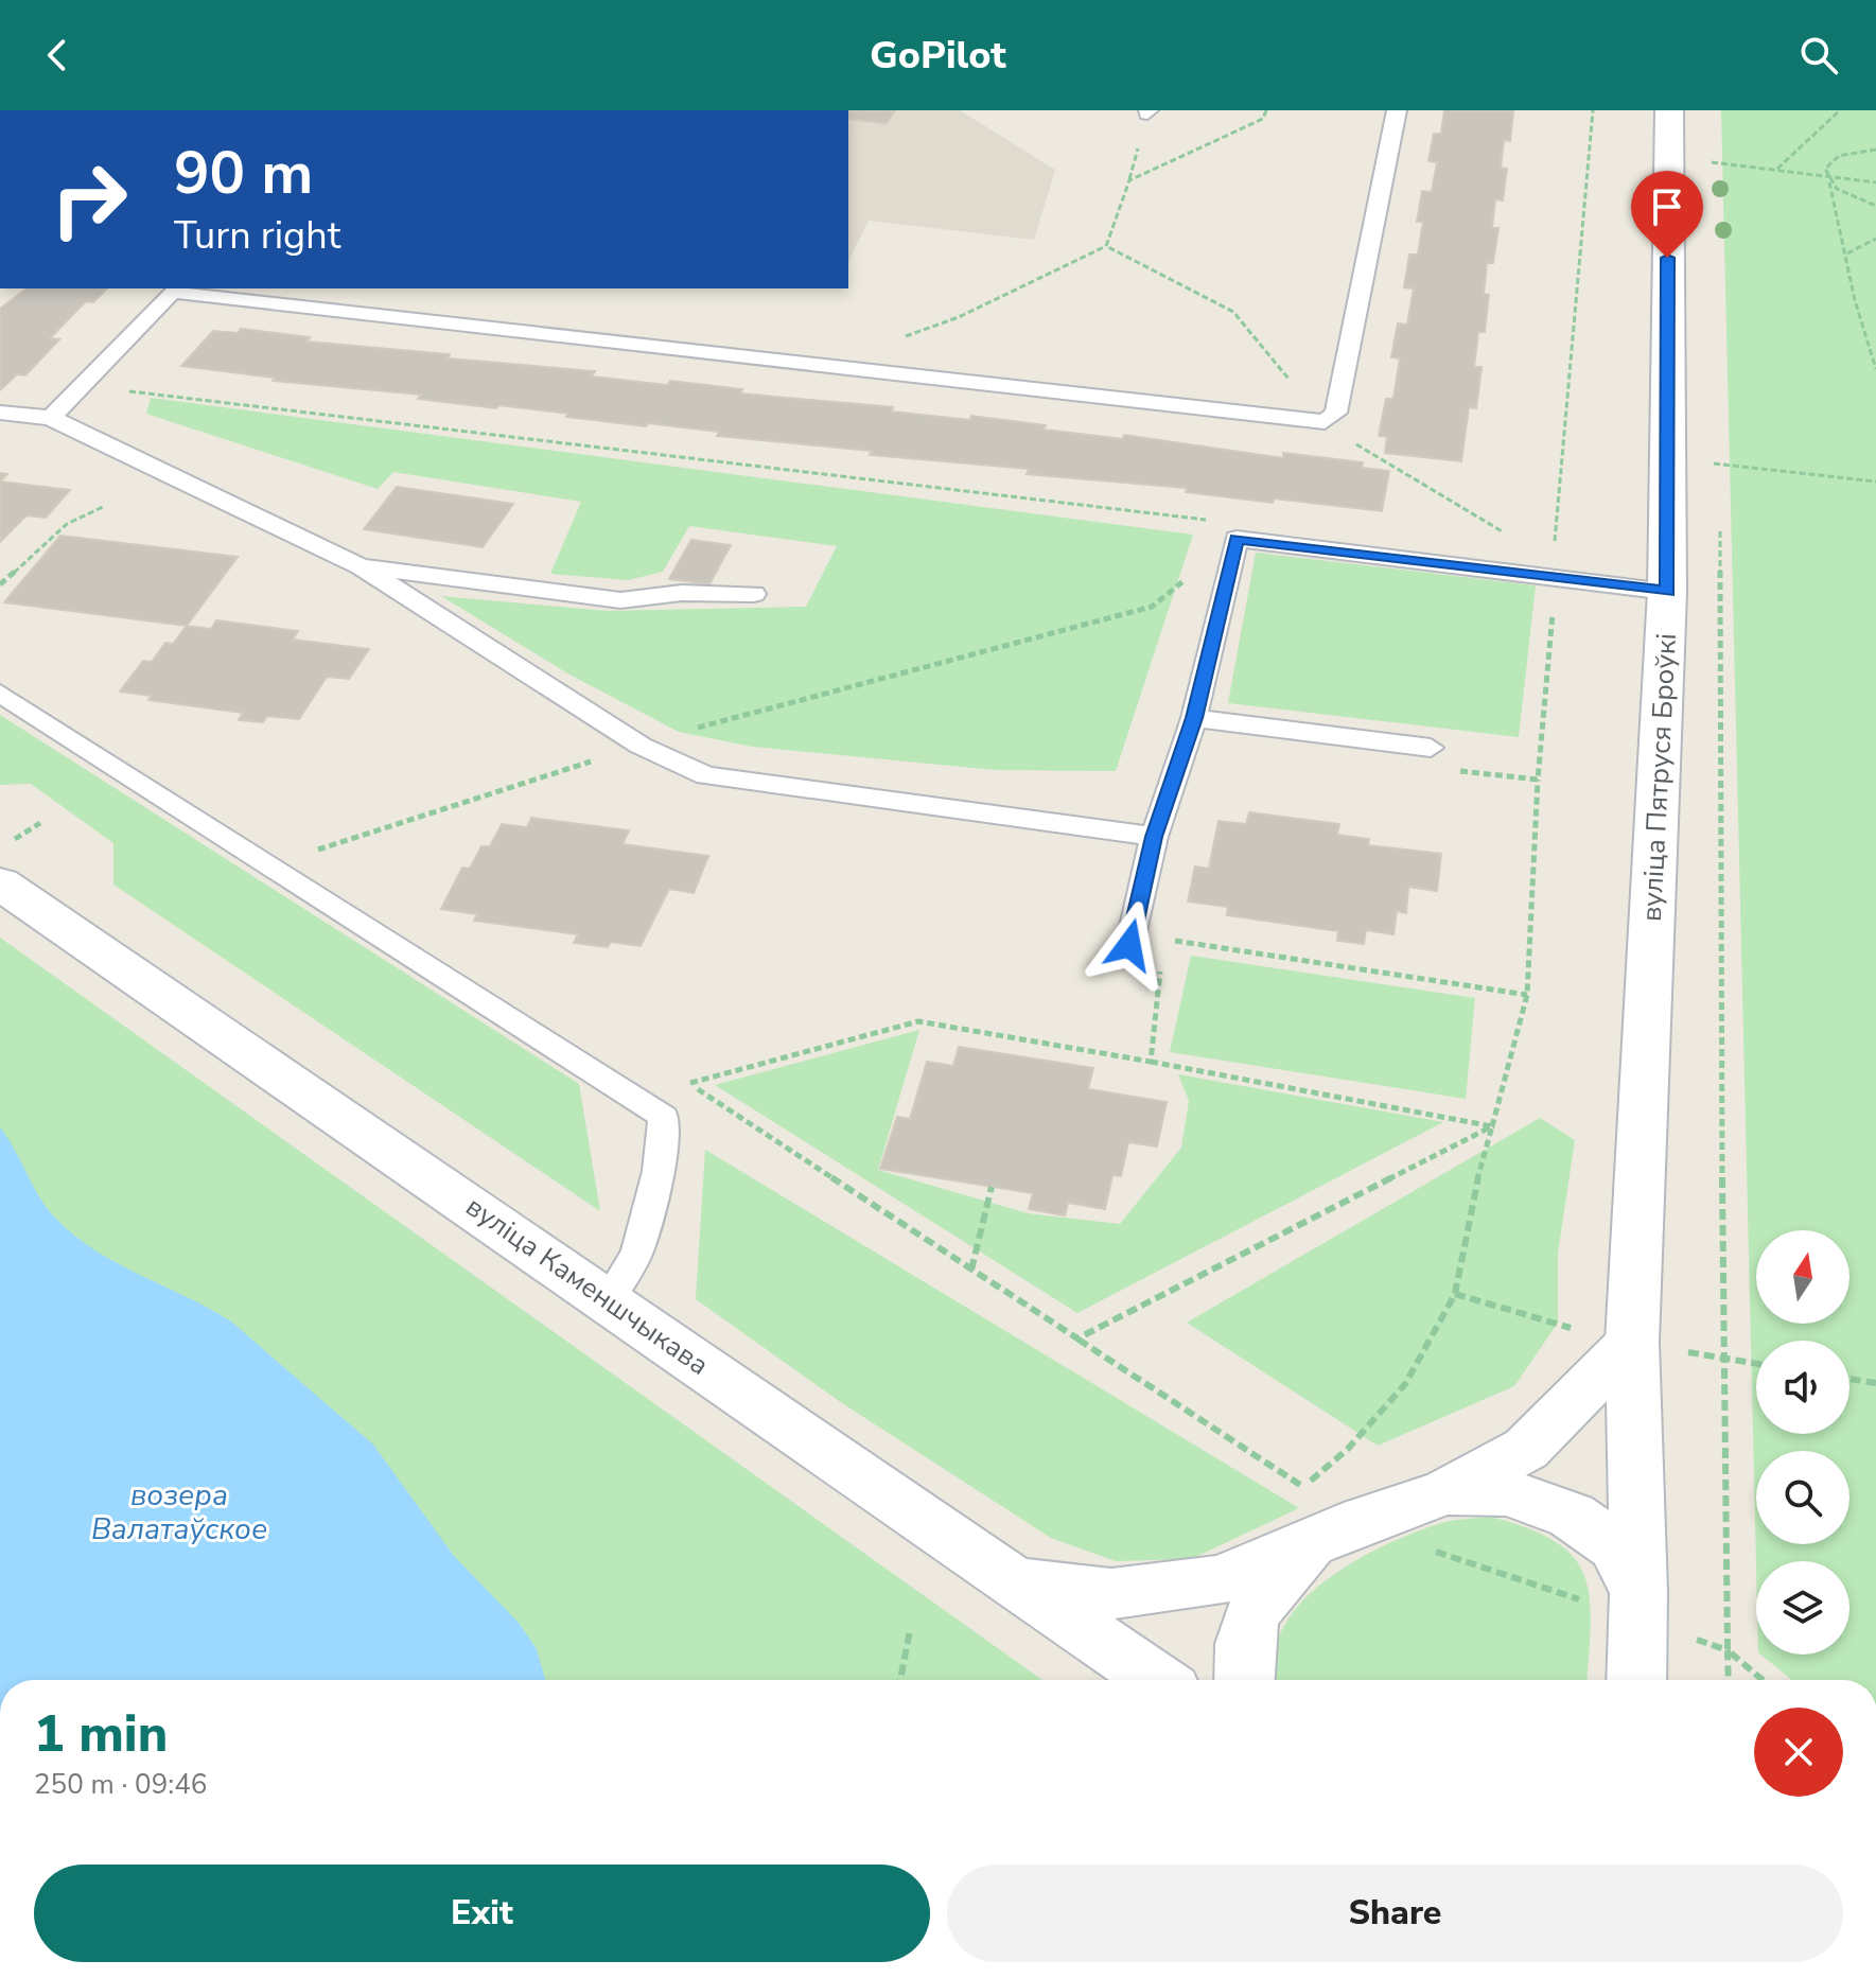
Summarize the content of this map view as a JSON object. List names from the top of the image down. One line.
{"streets":{"street":["вуліца Пятруся Броўкі","вуліца Каменшчыкава"]},"water":["возера Валатаўское"],"north":"top","page":{"header":"GoPilot","turn":["90 m","Turn right"],"heading":["1 min","250 m · 09:46"],"buttons":["Exit","Share"]}}
